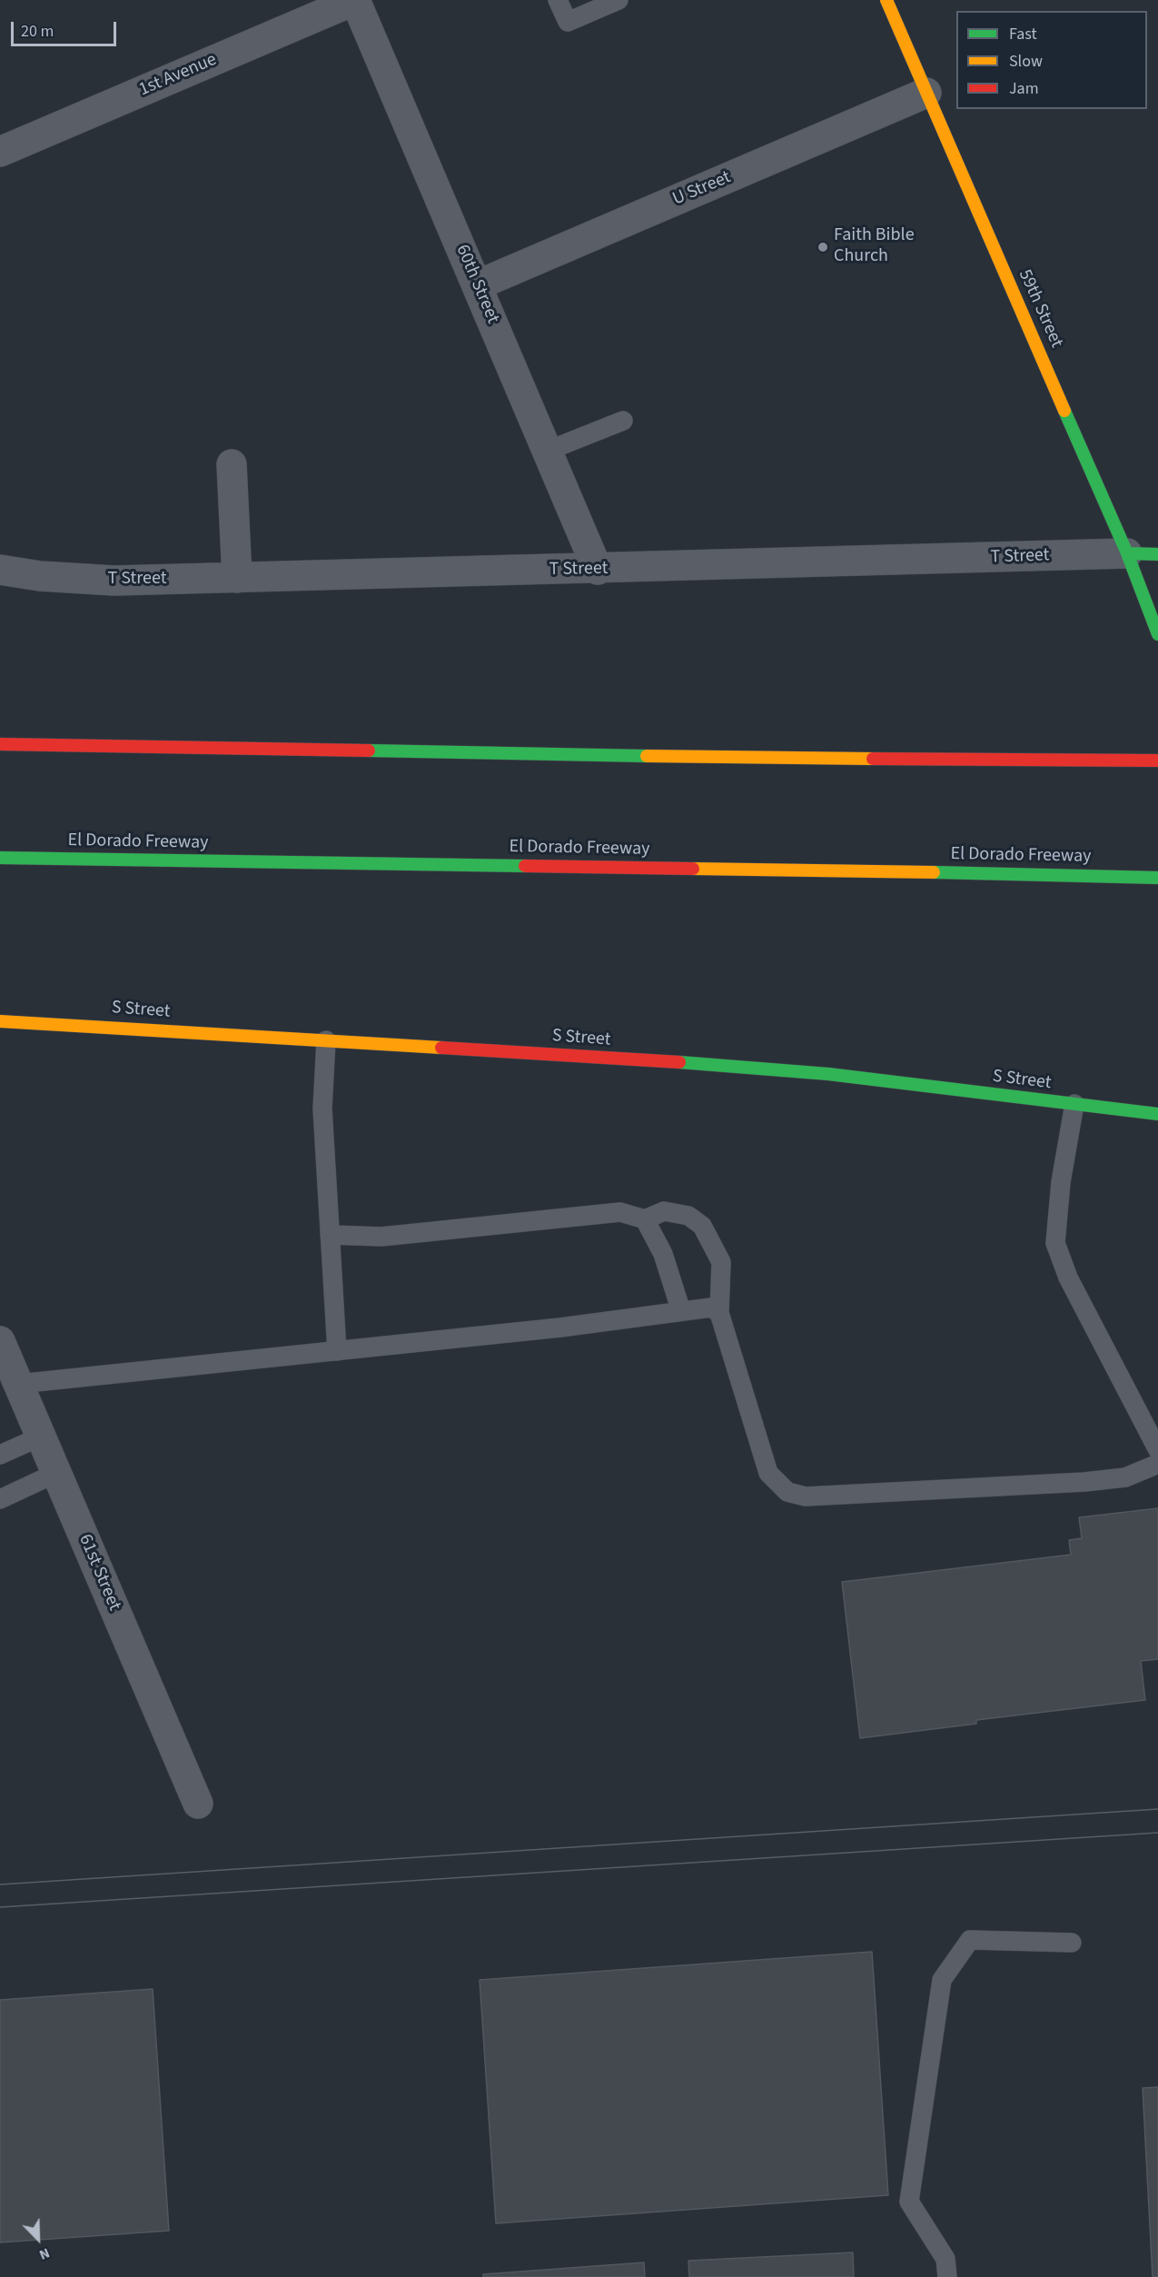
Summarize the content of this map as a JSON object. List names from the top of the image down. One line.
{"streets":{"main road":["59th Street","T Street","El Dorado Freeway","S Street"],"street":["1st Avenue","U Street","60th Street","61st Street"]},"crossings":[["1st Avenue","60th Street"],["U Street","60th Street"],["U Street","59th Street"],["60th Street","T Street"],["59th Street","T Street"]],"places":["Faith Bible Church"],"legend":["Fast","Slow","Jam"],"scale_bar":"20 m","north":"bottom right"}
